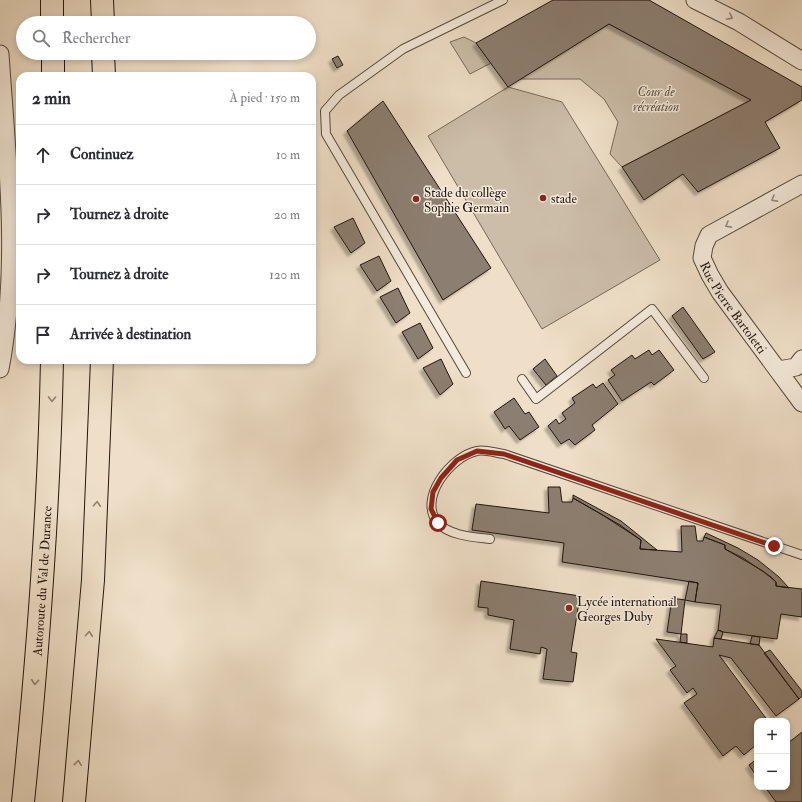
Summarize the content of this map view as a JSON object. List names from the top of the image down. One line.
{"streets":{"highway":["Autoroute du Val de Durance"],"street":["Rue Pierre Bartoletti"]},"parks":["Cour de récréation"],"places":["stade","Stade du collège Sophie Germain","Lycée international Georges Duby"],"page":{"search":"Rechercher","heading":["2 min","À pied · 150 m"],"list":[["Continuez","10 m"],["Tournez à droite","20 m"],["Tournez à droite","120 m"],"Arrivée à destination"],"map_buttons":["+","−"]}}
